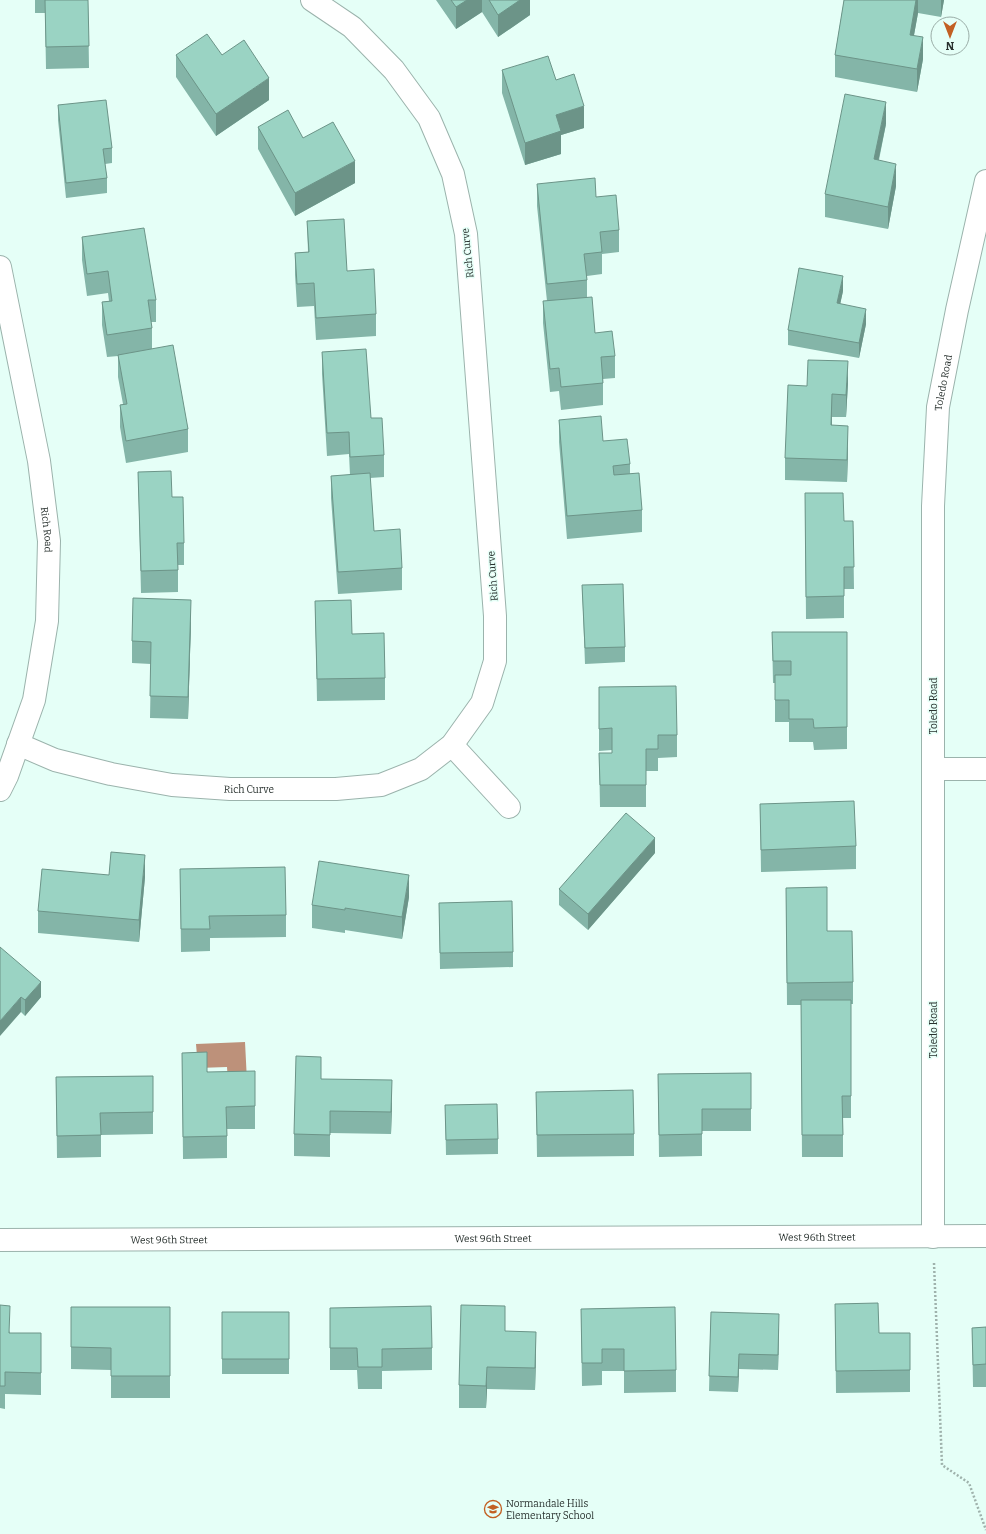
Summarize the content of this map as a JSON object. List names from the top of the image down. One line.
{"streets":{"street":["Rich Curve","Toledo Road","Rich Road","West 96th Street"]},"crossings":[["Rich Curve","Rich Road"],["Toledo Road","West 96th Street"]],"places":{"school or university":["Normandale Hills Elementary School"]},"north":"bottom"}
